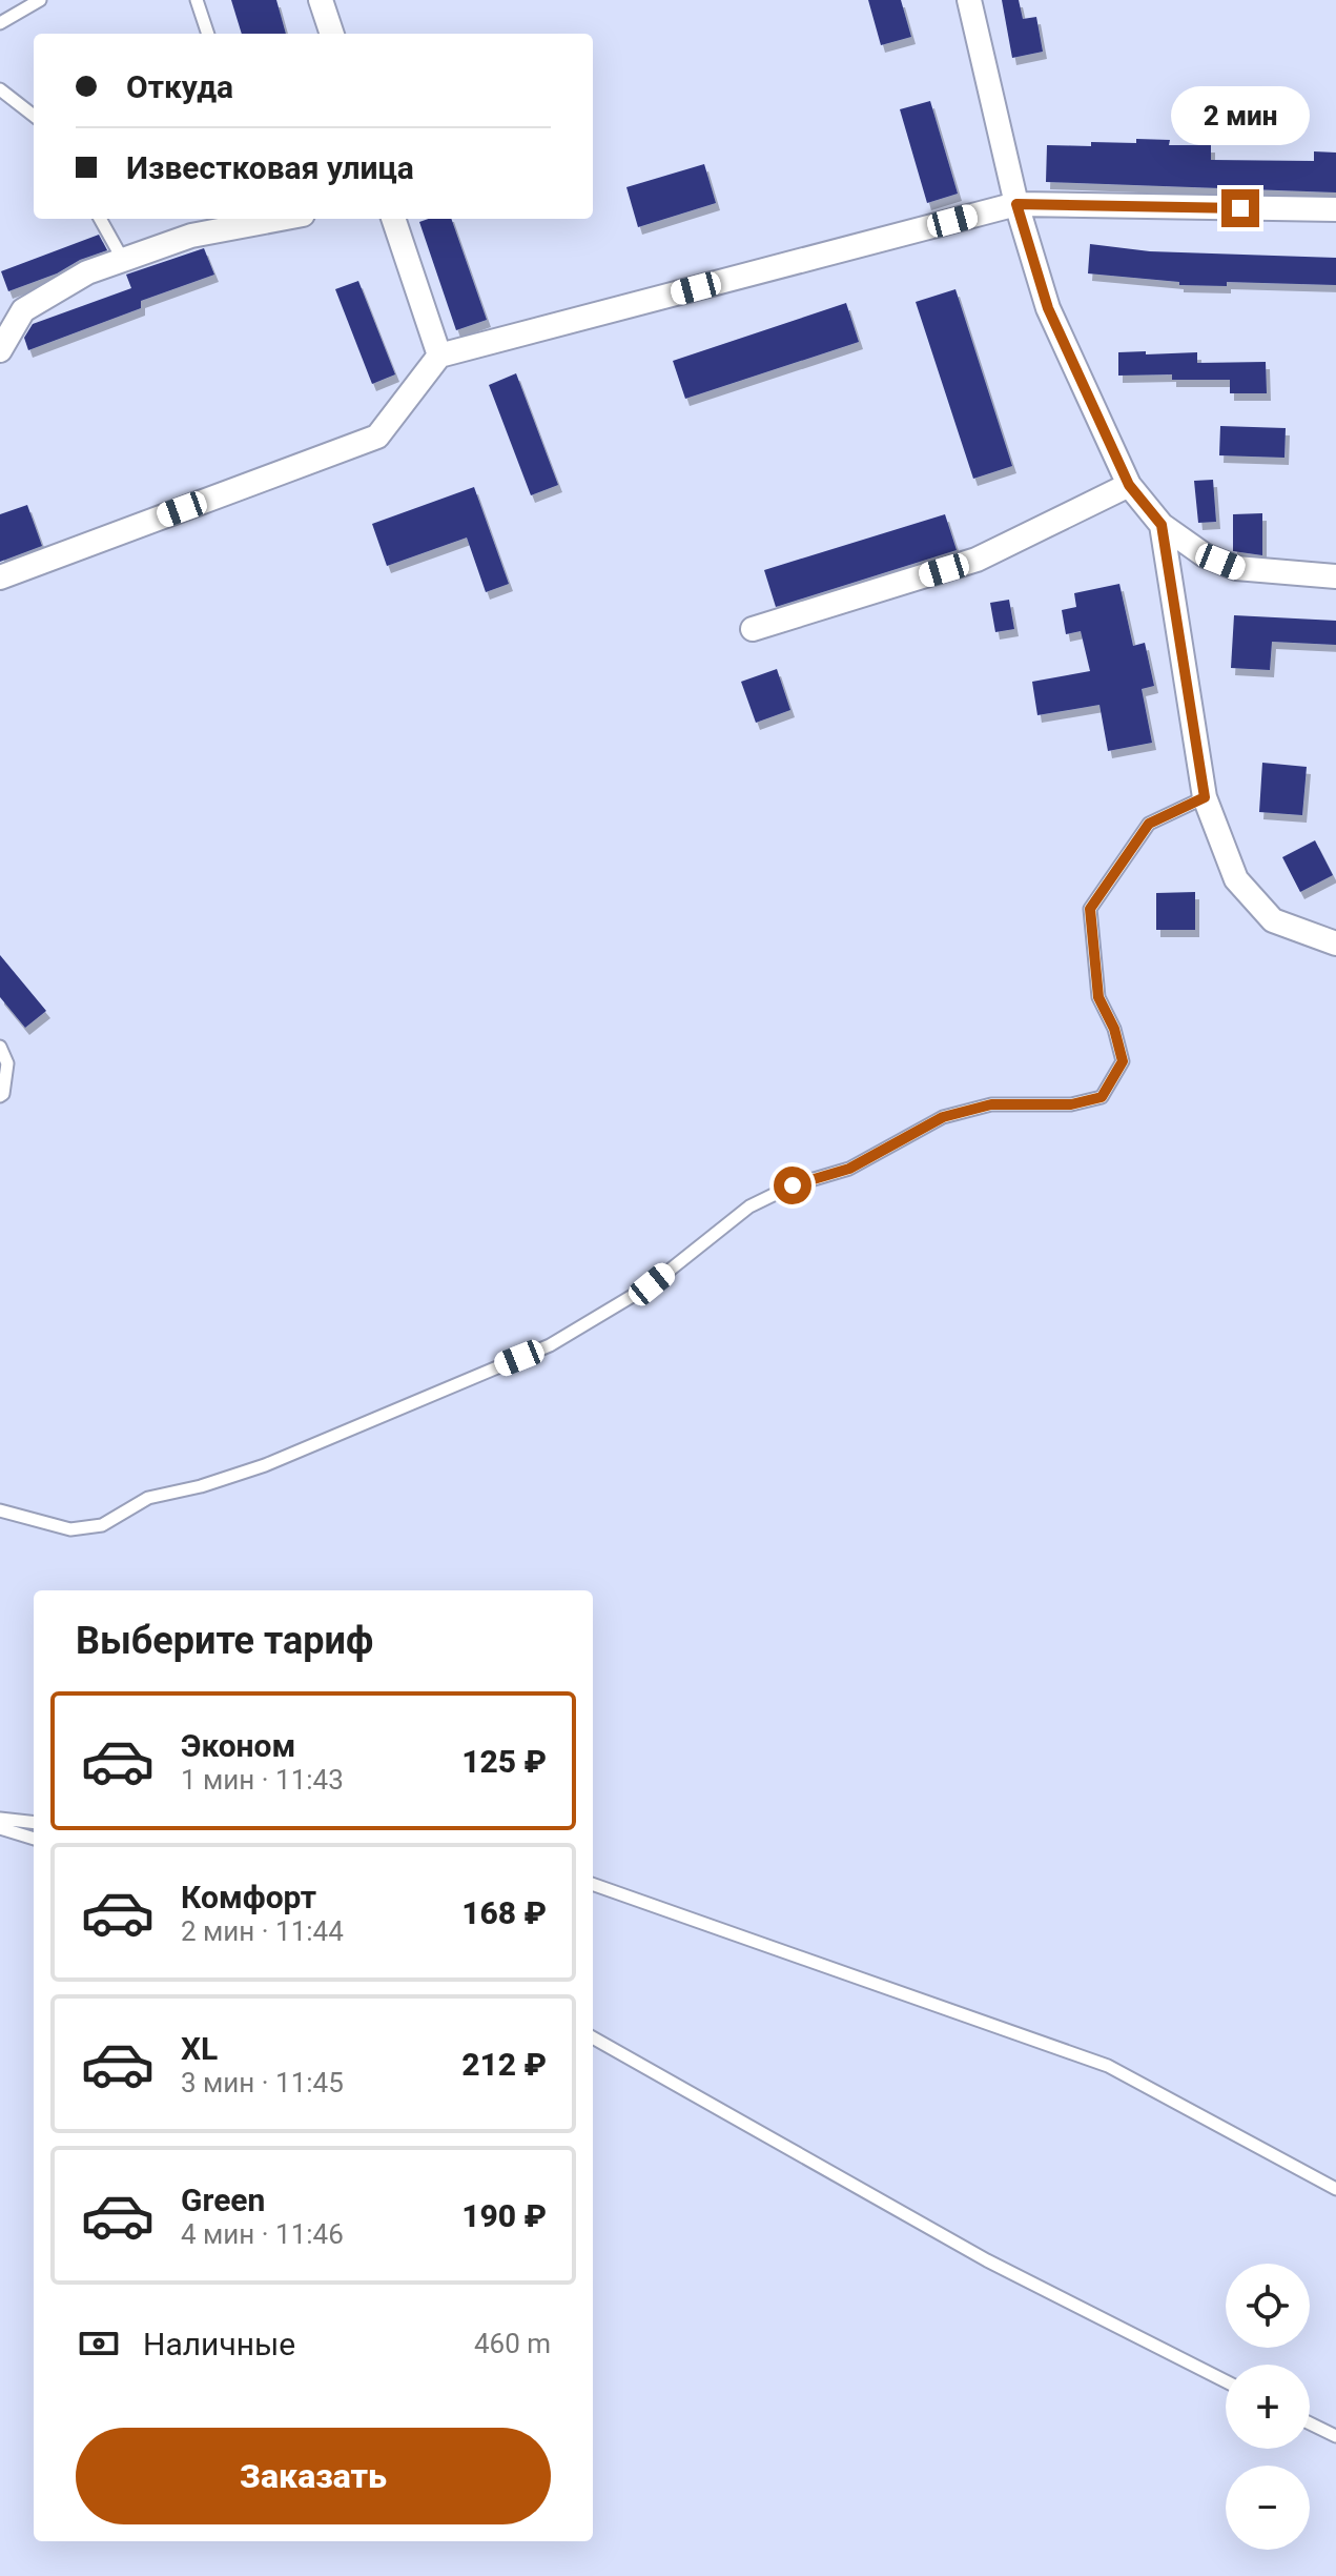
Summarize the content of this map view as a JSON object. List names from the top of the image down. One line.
{"page":{"banner":["Откуда","Известковая улица"],"bubble":"2 мин","heading":"Выберите тариф","list":[{"name":"Эконом","note":"1 мин · 11:43","value":"125 ₽"},{"name":"Комфорт","note":"2 мин · 11:44","value":"168 ₽"},{"name":"XL","note":"3 мин · 11:45","value":"212 ₽"},{"name":"Green","note":"4 мин · 11:46","value":"190 ₽"}],"map_buttons":["+","−"],"pay":["Наличные","460 m"],"buttons":"Заказать"}}
